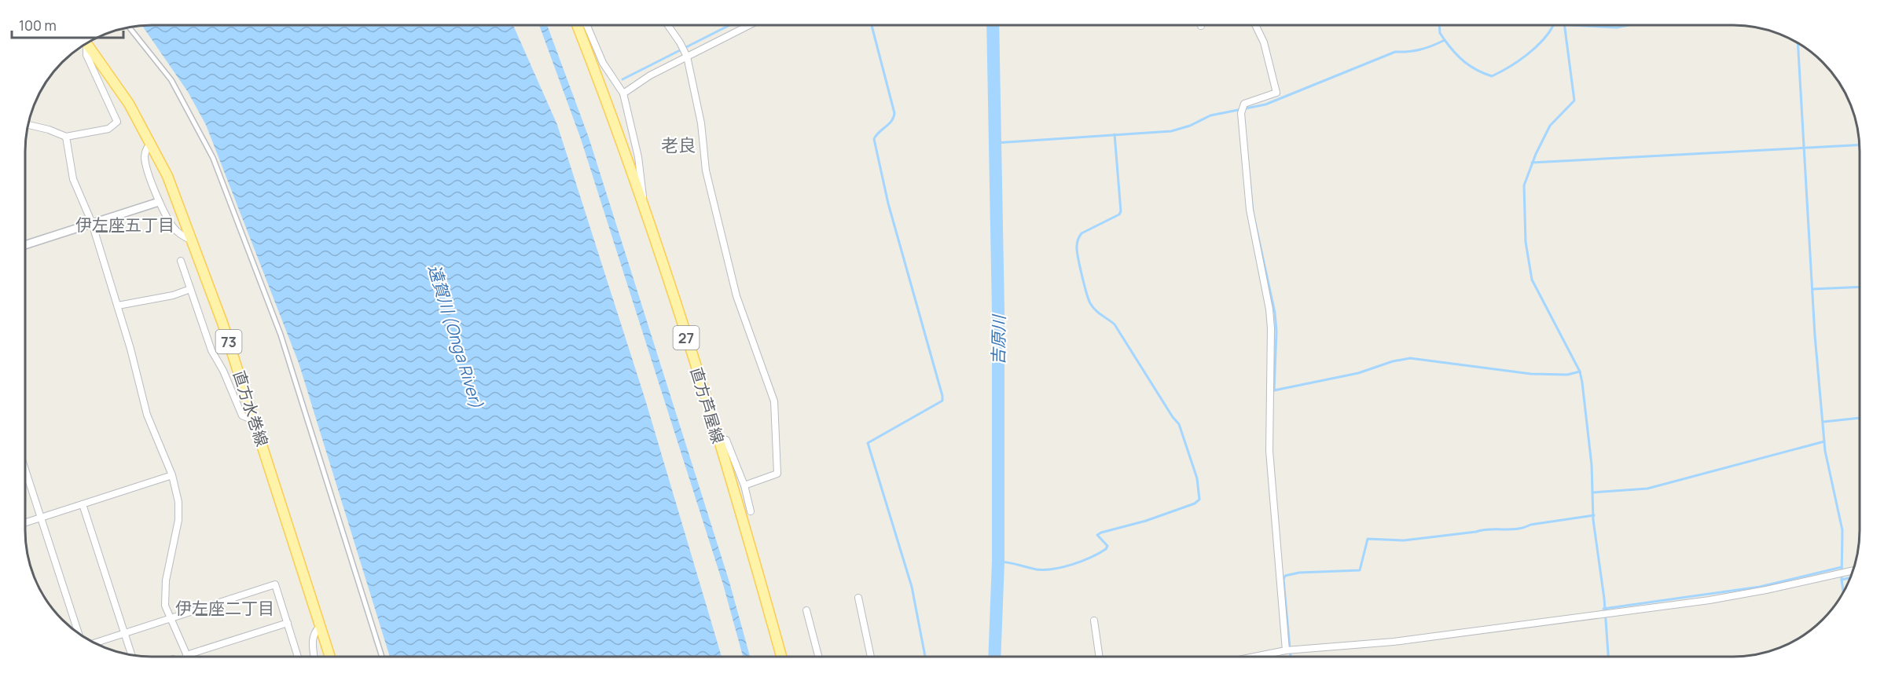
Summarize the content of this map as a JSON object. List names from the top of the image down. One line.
{"streets":{"main road":["27","73","直方芦屋線","直方水巻線"]},"districts":["老良","伊左座五丁目","伊左座二丁目"],"water":["遠賀川 (Onga River)","吉原川"],"scale_bar":"100 m"}
